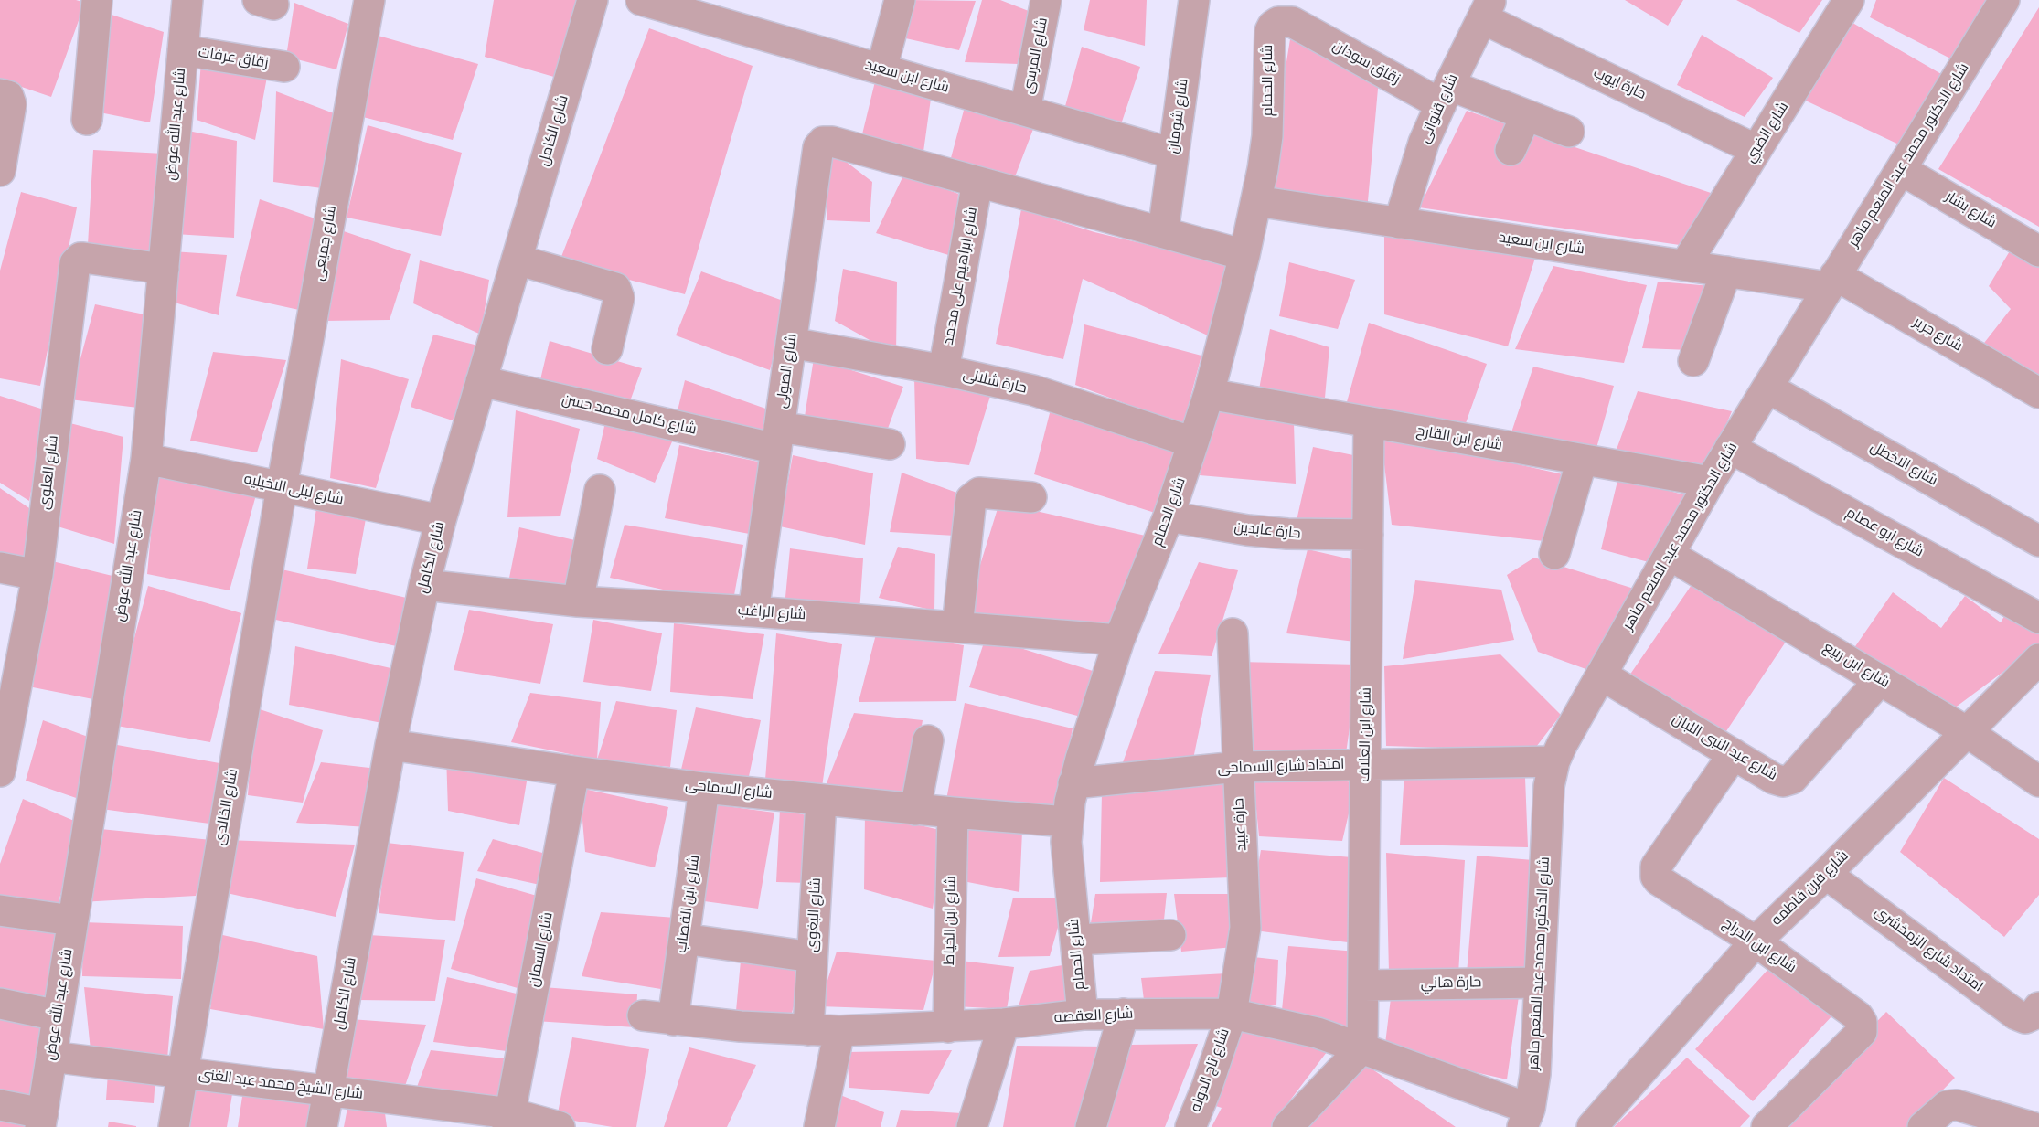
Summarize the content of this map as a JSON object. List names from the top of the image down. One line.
{"streets":{"street":["شارع المرسى","زقاق عرفات","زقاق سودان","شارع ابن سعيد","شارع الحمام","حارة ايوب","شارع قنواتى","شارع شومان","شارع عبد الله عوض","شارع الكامل","شارع الضبي","شارع الدكتور محمد عبد المنعم ماهر","شارع بشار","شارع جميعى","شارع ابراهيم على محمد","شارع جرير","شارع الصولى","حارة شلالى","شارع كامل محمد حسن","شارع ابن القارح","شارع الاخطل","شارع العلوى","شارع ليلى الاخيليه","حارة عابدين","شارع ابو عصام","شارع الراغب","شارع ابن ربيع","شارع ابن العلاف","شارع عبد النبى اللبان","امتداد شارع السماحى","شارع السماحى","شارع الخالدى","حارة عبيد","شارع فرن فاطمه","شارع ابن القصاب","شارع البغوى","شارع ابن الخياط","شارع ابن الدراج","شارع السمان","امتداد شارع الزمخشرى","حارة هاني","شارع العقصه","شارع تاج الدوله","شارع الشيخ محمد عبد الغنى"]},"crossings":[["شارع المرسى","شارع ابن سعيد"],["زقاق عرفات","شارع عبد الله عوض"],["زقاق سودان","شارع الحمام"],["زقاق سودان","شارع قنواتى"],["شارع ابن سعيد","شارع الحمام"],["شارع ابن سعيد","شارع قنواتى"],["شارع ابن سعيد","شارع شومان"],["شارع ابن سعيد","شارع الضبي"],["شارع ابن سعيد","شارع الدكتور محمد عبد المنعم ماهر"],["شارع ابن سعيد","شارع جرير"],["شارع الحمام","حارة شلالى"],["شارع الحمام","شارع ابن القارح"],["شارع الحمام","حارة عابدين"],["شارع الحمام","شارع الراغب"],["شارع الحمام","امتداد شارع السماحى"],["شارع الحمام","شارع السماحى"],["شارع الحمام","شارع العقصه"],["حارة ايوب","شارع قنواتى"],["حارة ايوب","شارع الضبي"],["شارع عبد الله عوض","شارع العلوى"],["شارع عبد الله عوض","شارع ليلى الاخيليه"],["شارع عبد الله عوض","شارع الشيخ محمد عبد الغنى"],["شارع الكامل","شارع كامل محمد حسن"],["شارع الكامل","شارع ليلى الاخيليه"],["شارع الكامل","شارع الراغب"],["شارع الكامل","شارع السماحى"],["شارع الكامل","شارع الشيخ محمد عبد الغنى"],["شارع الدكتور محمد عبد المنعم ماهر","شارع بشار"],["شارع الدكتور محمد عبد المنعم ماهر","شارع جرير"],["شارع الدكتور محمد عبد المنعم ماهر","شارع ابن القارح"],["شارع الدكتور محمد عبد المنعم ماهر","شارع الاخطل"],["شارع الدكتور محمد عبد المنعم ماهر","شارع ابو عصام"],["شارع الدكتور محمد عبد المنعم ماهر","شارع ابن ربيع"],["شارع الدكتور محمد عبد المنعم ماهر","شارع عبد النبى اللبان"],["شارع الدكتور محمد عبد المنعم ماهر","امتداد شارع السماحى"],["شارع الدكتور محمد عبد المنعم ماهر","حارة هاني"],["شارع الدكتور محمد عبد المنعم ماهر","شارع العقصه"],["شارع جميعى","شارع ليلى الاخيليه"],["شارع جميعى","شارع الخالدى"],["شارع ابراهيم على محمد","شارع الصولى"],["شارع ابراهيم على محمد","حارة شلالى"],["شارع الصولى","حارة شلالى"],["شارع الصولى","شارع كامل محمد حسن"],["شارع الصولى","شارع الراغب"],["شارع ابن القارح","شارع ابن العلاف"],["شارع ليلى الاخيليه","شارع الخالدى"],["حارة عابدين","شارع ابن العلاف"],["شارع ابن ربيع","شارع عبد النبى اللبان"],["شارع ابن ربيع","شارع فرن فاطمه"],["شارع ابن العلاف","امتداد شارع السماحى"],["شارع ابن العلاف","حارة هاني"],["شارع ابن العلاف","شارع العقصه"],["شارع عبد النبى اللبان","شارع ابن الدراج"],["امتداد شارع السماحى","حارة عبيد"],["شارع السماحى","شارع ابن القصاب"],["شارع السماحى","شارع البغوى"],["شارع السماحى","شارع ابن الخياط"],["شارع السماحى","شارع السمان"],["شارع الخالدى","شارع الشيخ محمد عبد الغنى"],["حارة عبيد","شارع العقصه"],["حارة عبيد","شارع تاج الدوله"],["شارع فرن فاطمه","شارع ابن الدراج"],["شارع فرن فاطمه","امتداد شارع الزمخشرى"],["شارع ابن القصاب","شارع العقصه"],["شارع البغوى","شارع العقصه"],["شارع ابن الخياط","شارع العقصه"],["شارع السمان","شارع الشيخ محمد عبد الغنى"],["شارع العقصه","شارع تاج الدوله"]]}
